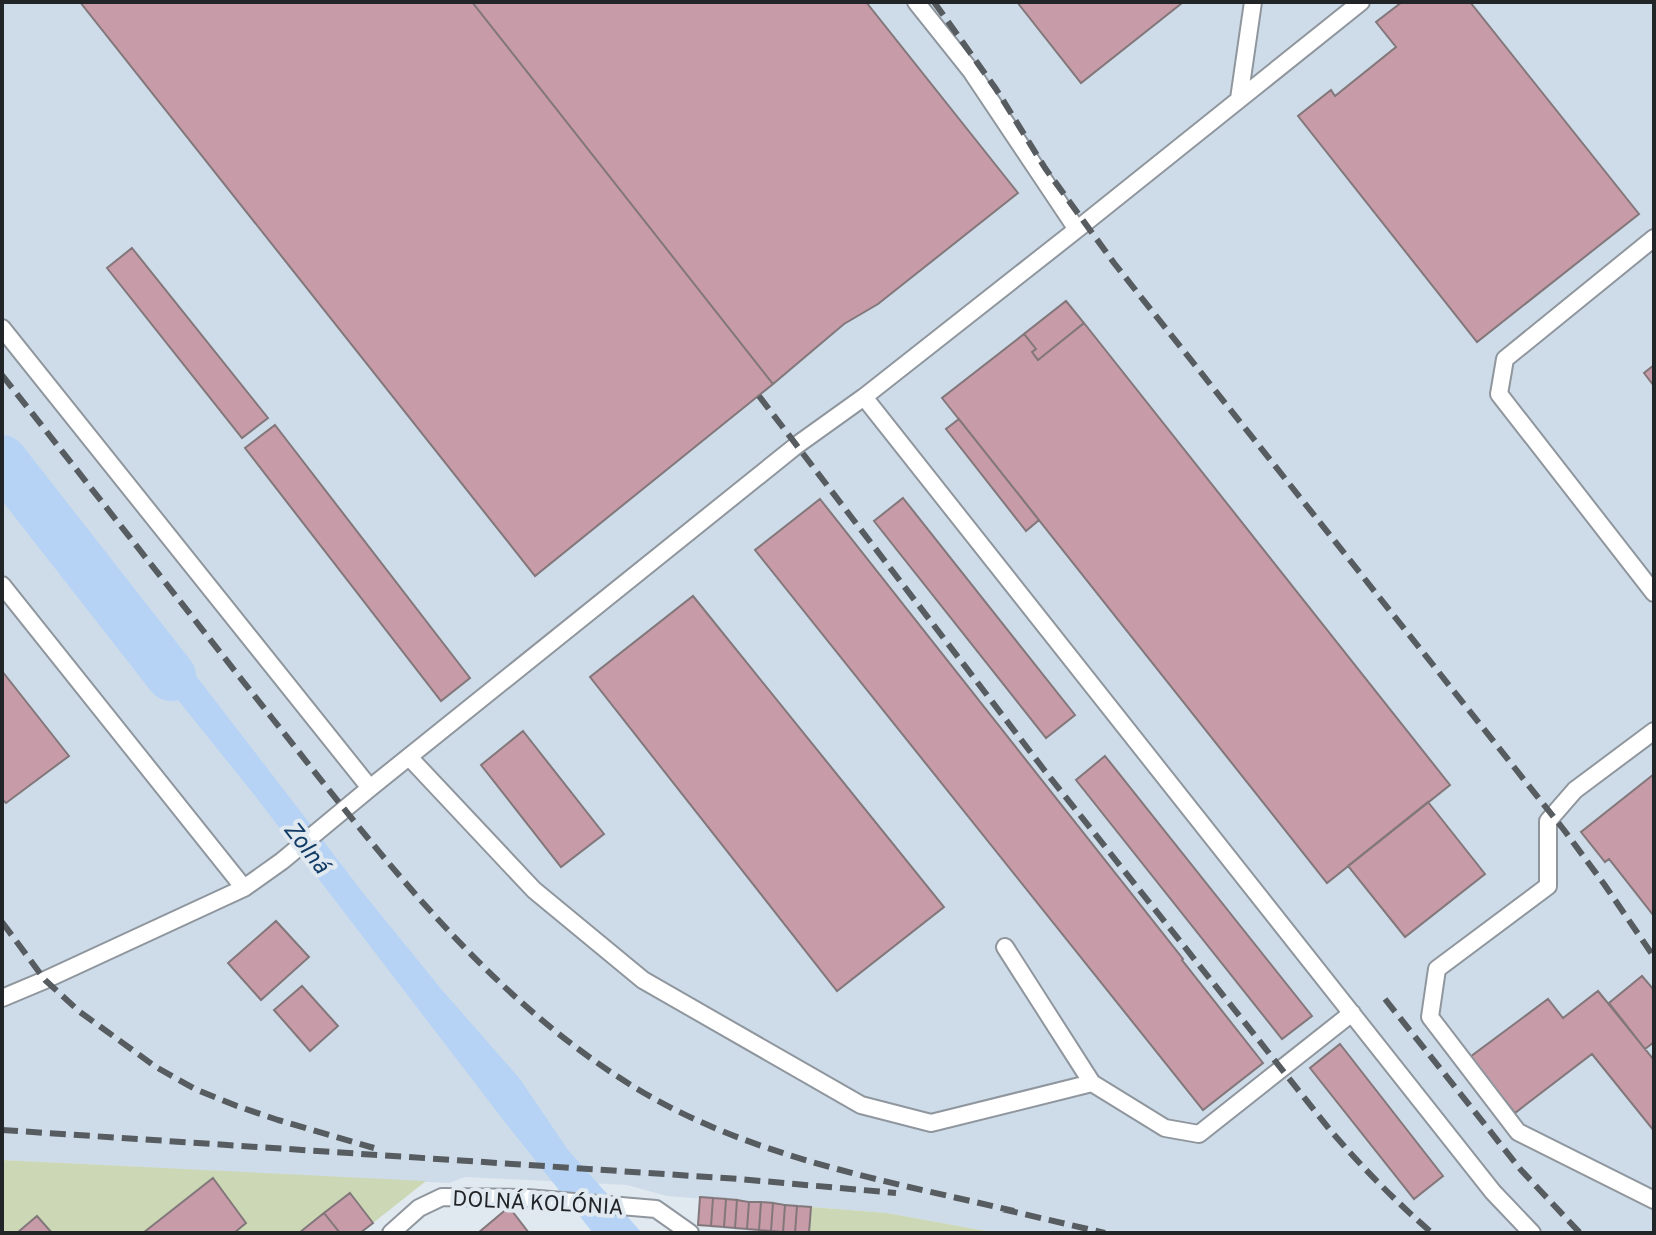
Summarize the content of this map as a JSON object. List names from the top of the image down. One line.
{"streets":{"lane":["DOLNÁ KOLÓNIA"]},"water":["Zolná"]}
